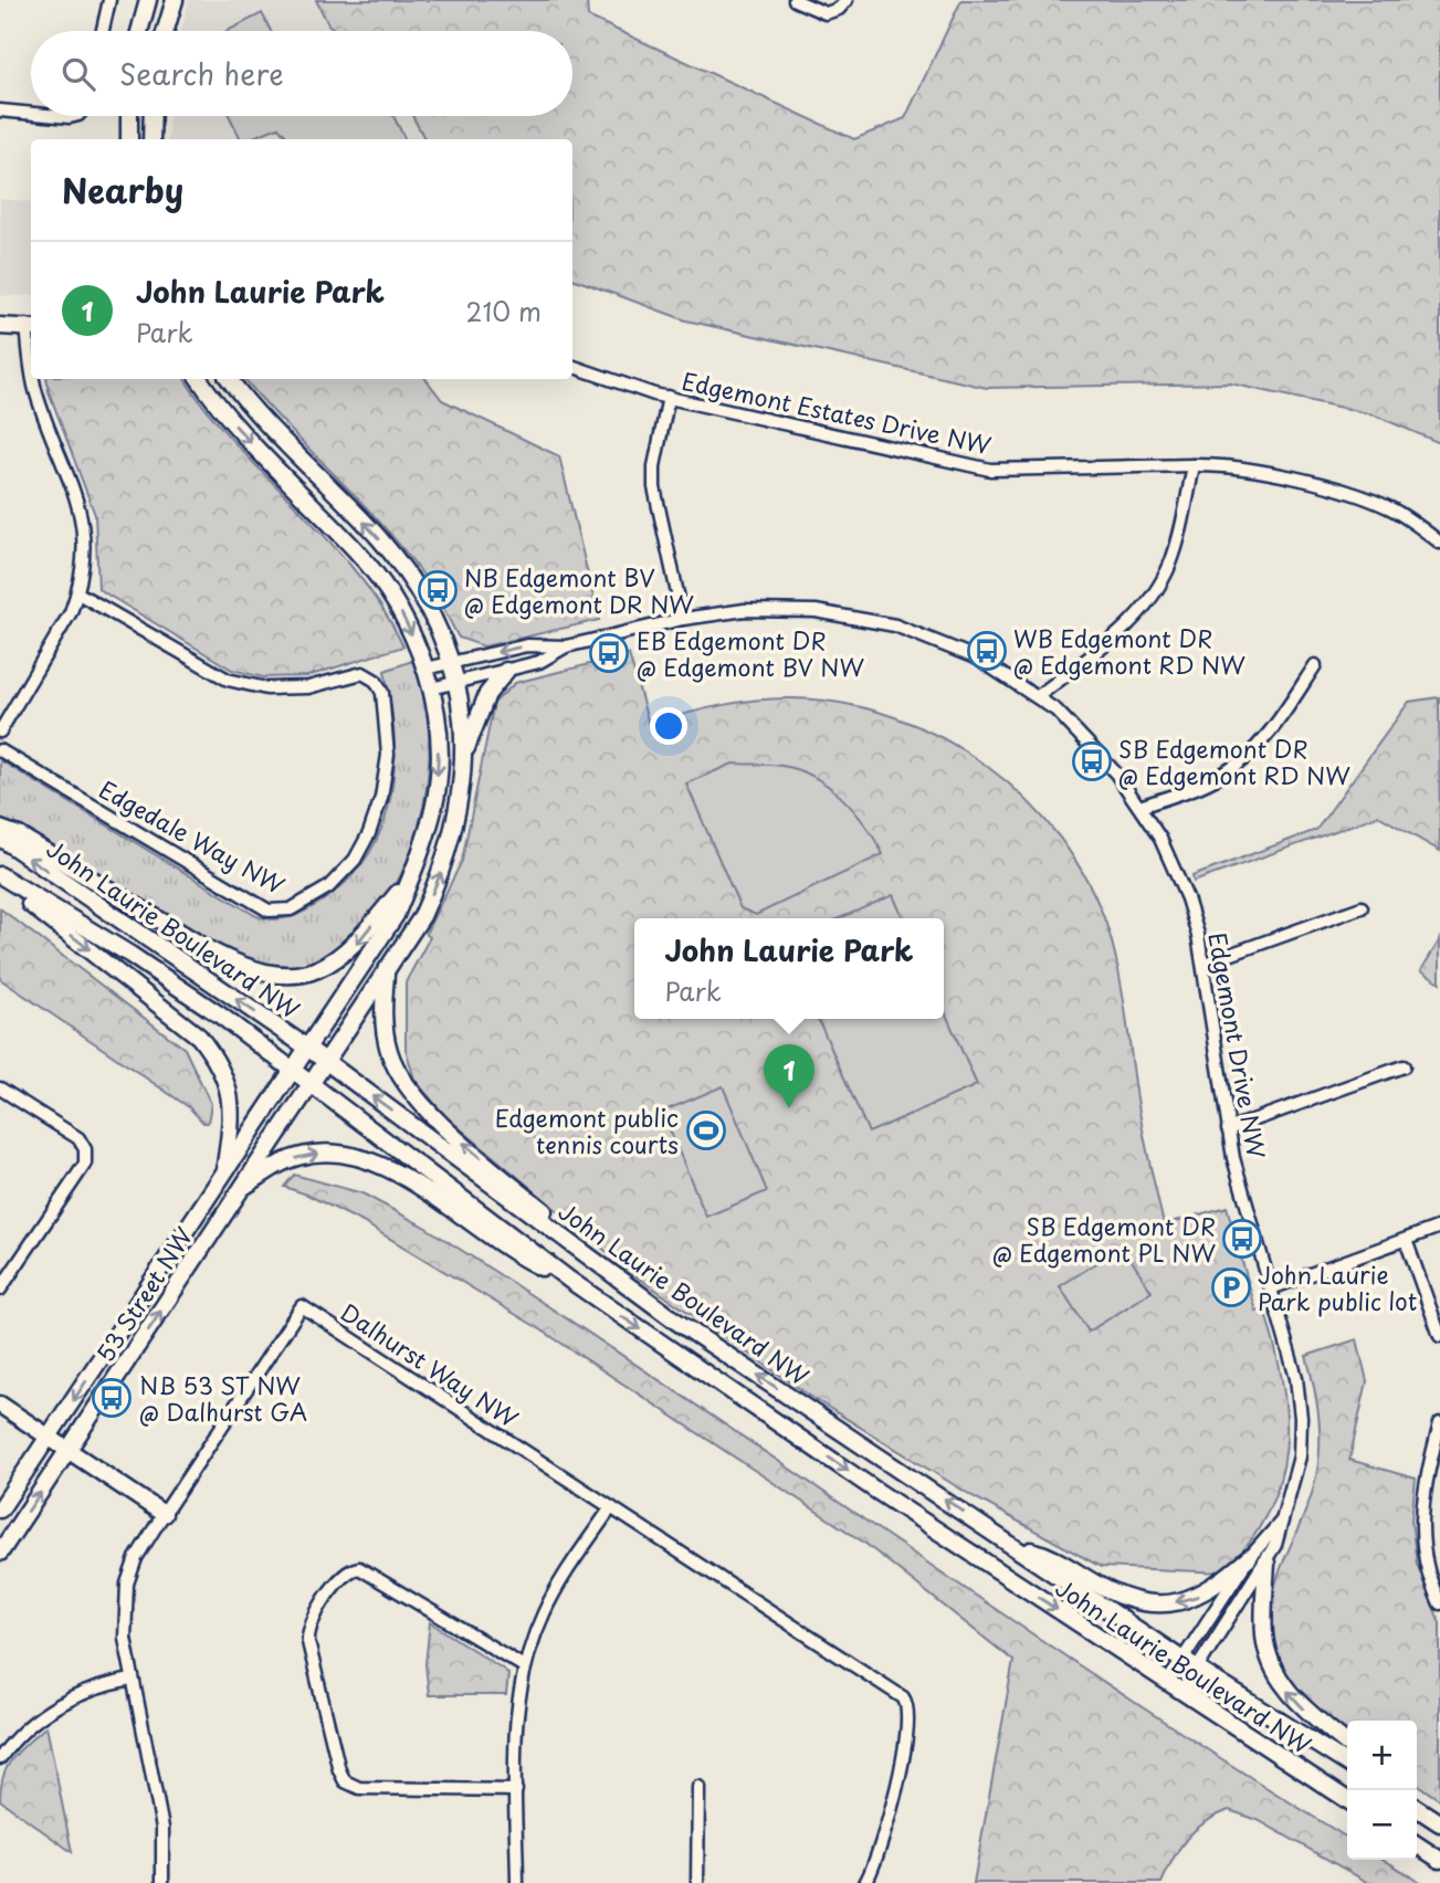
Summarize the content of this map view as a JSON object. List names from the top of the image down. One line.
{"streets":{"main road":["John Laurie Boulevard NW","53 Street NW"],"street":["Edgemont Estates Drive NW","Edgedale Way NW","Edgemont Drive NW","Dalhurst Way NW"]},"crossings":[["John Laurie Boulevard NW","Edgemont Drive NW"],["John Laurie Boulevard NW","53 Street NW"],["Edgemont Drive NW","53 Street NW"]],"places":{"bus stop":["NB Edgemont BV @ Edgemont DR NW","WB Edgemont DR @ Edgemont RD NW","EB Edgemont DR @ Edgemont BV NW","SB Edgemont DR @ Edgemont RD NW","SB Edgemont DR @ Edgemont PL NW","NB 53 ST NW @ Dalhurst GA"],"sports":["Edgemont public tennis courts"],"parking":["John Laurie Park public lot"]},"page":{"search":"Search here","heading":"Nearby","list":[{"mark":"1","name":"John Laurie Park","note":"Park","value":"210 m"}],"popup":["John Laurie Park","Park"],"pins":"1","map_buttons":["+","−"]}}
